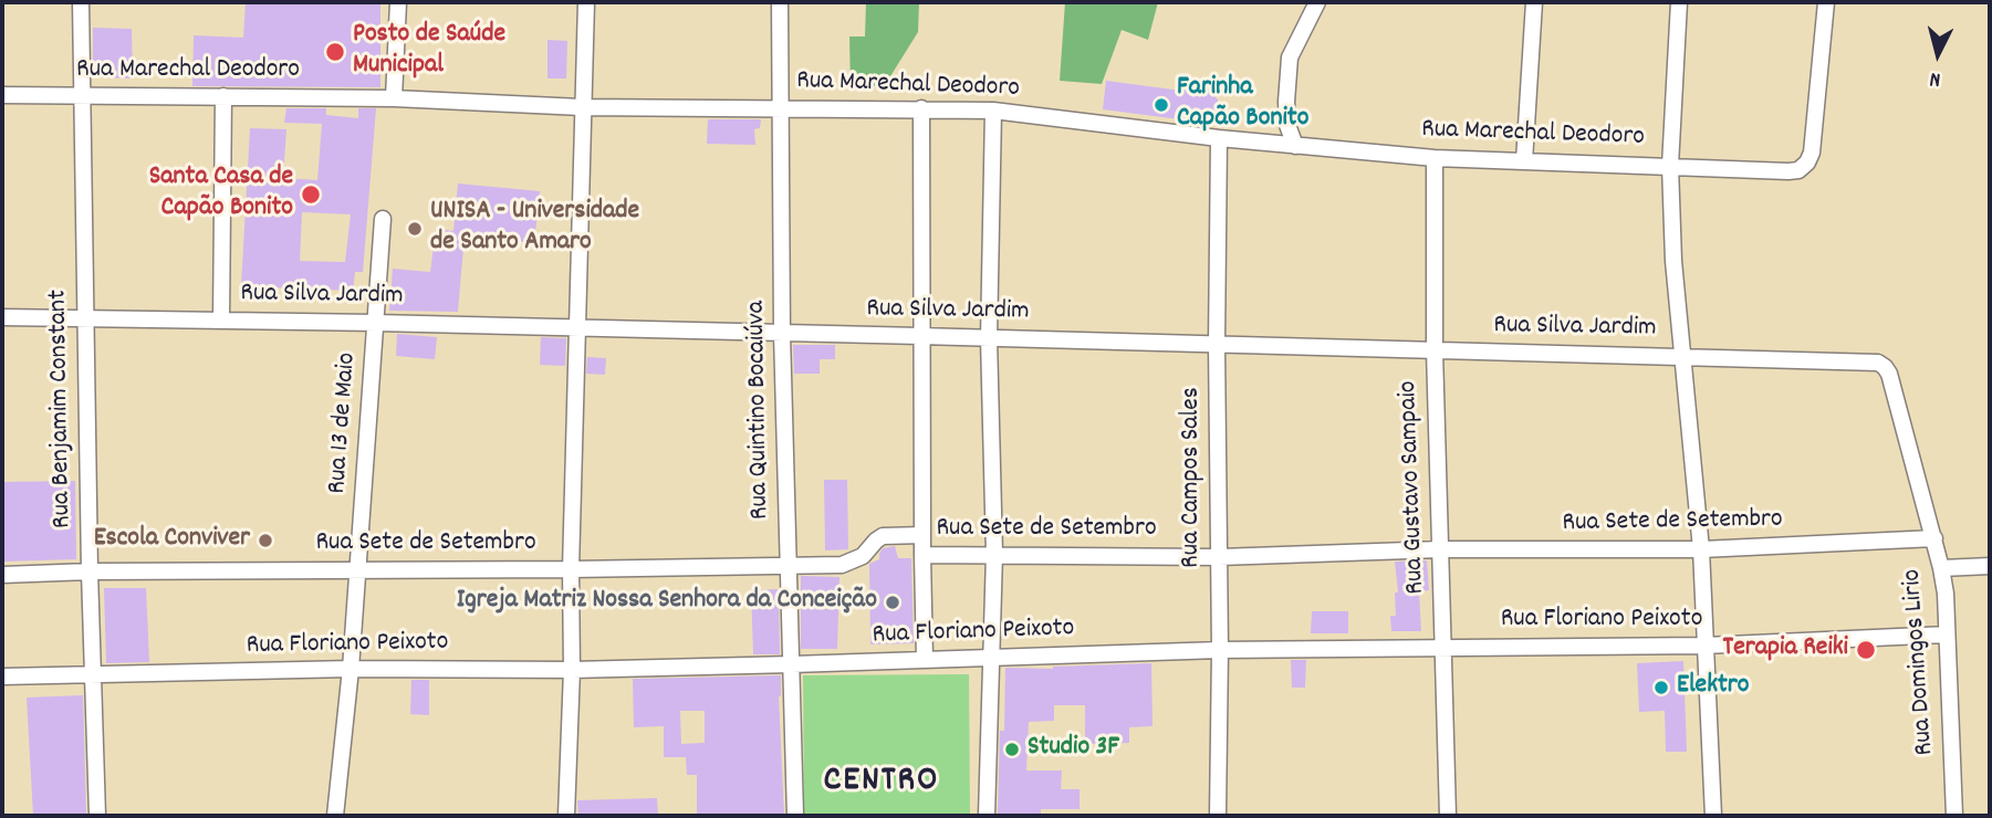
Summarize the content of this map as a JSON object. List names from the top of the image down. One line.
{"streets":{"street":["Rua Marechal Deodoro","Rua Silva Jardim","Rua Benjamim Constant","Rua Quintino Bocaiúva","Rua 13 de Maio","Rua Campos Sales","Rua Gustavo Sampaio","Rua Sete de Setembro","Rua Floriano Peixoto","Rua Domingos Lirio"]},"crossings":[["Rua Marechal Deodoro","Rua Benjamim Constant"],["Rua Marechal Deodoro","Rua Quintino Bocaiúva"],["Rua Marechal Deodoro","Rua Campos Sales"],["Rua Marechal Deodoro","Rua Gustavo Sampaio"],["Rua Silva Jardim","Rua Benjamim Constant"],["Rua Silva Jardim","Rua Quintino Bocaiúva"],["Rua Silva Jardim","Rua 13 de Maio"],["Rua Silva Jardim","Rua Campos Sales"],["Rua Silva Jardim","Rua Gustavo Sampaio"],["Rua Silva Jardim","Rua Domingos Lirio"],["Rua Benjamim Constant","Rua Sete de Setembro"],["Rua Benjamim Constant","Rua Floriano Peixoto"],["Rua Quintino Bocaiúva","Rua Sete de Setembro"],["Rua Quintino Bocaiúva","Rua Floriano Peixoto"],["Rua 13 de Maio","Rua Sete de Setembro"],["Rua 13 de Maio","Rua Floriano Peixoto"],["Rua Campos Sales","Rua Sete de Setembro"],["Rua Campos Sales","Rua Floriano Peixoto"],["Rua Gustavo Sampaio","Rua Sete de Setembro"],["Rua Gustavo Sampaio","Rua Floriano Peixoto"],["Rua Sete de Setembro","Rua Domingos Lirio"],["Rua Floriano Peixoto","Rua Domingos Lirio"]],"districts":["CENTRO"],"places":["Posto de Saúde Municipal","Farinha Capão Bonito","Santa Casa de Capão Bonito","UNISA - Universidade de Santo Amaro","Escola Conviver","Igreja Matriz Nossa Senhora da Conceição","Terapia Reiki","Elektro","Studio 3F"],"north":"bottom"}
